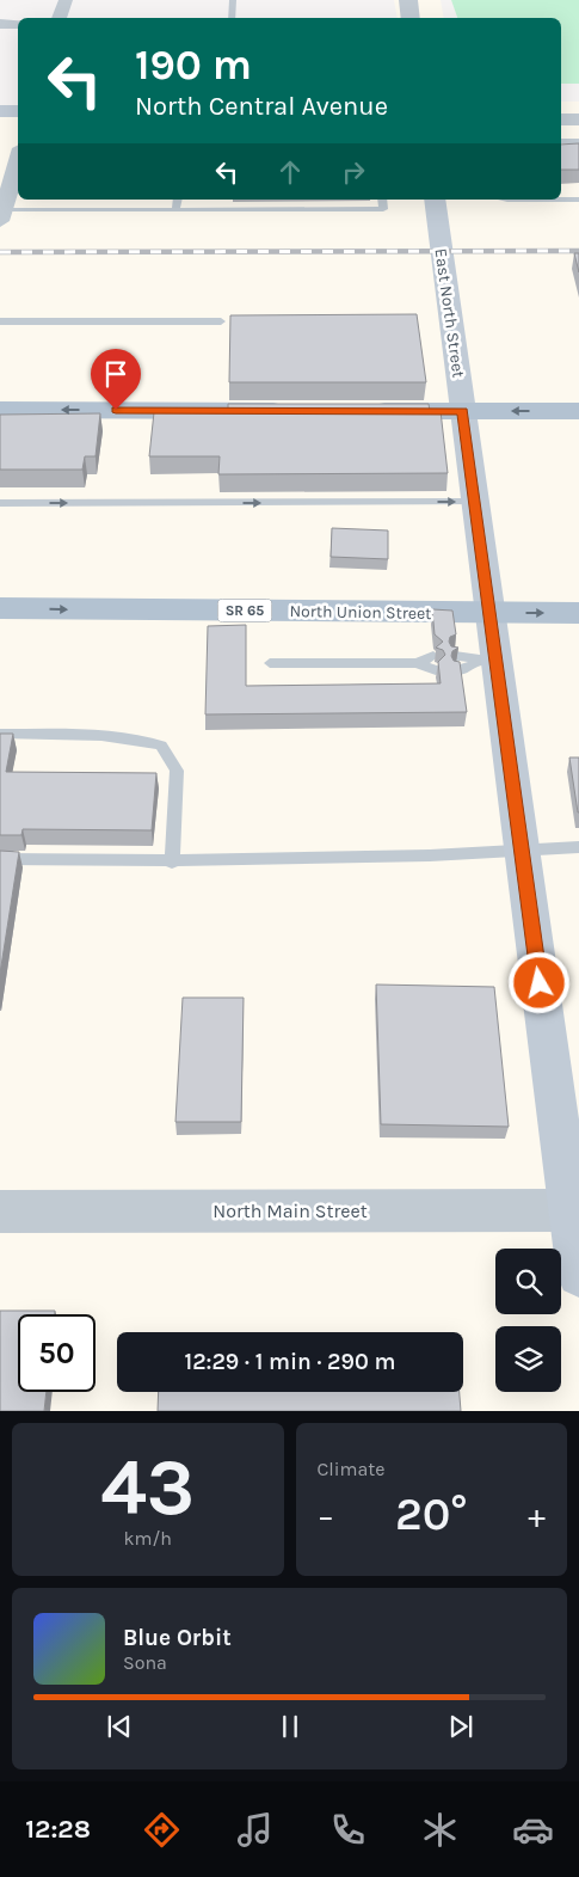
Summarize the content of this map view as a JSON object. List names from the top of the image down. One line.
{"streets":{"main road":["East North Street","SR 65","North Union Street"],"street":["North Main Street"]},"crossings":[["East North Street","North Union Street"],["East North Street","North Main Street"]],"page":{"turn":["190 m","North Central Avenue"],"limit":"50","trip":"12:29 · 1 min · 290 m","tile":[["43","km/h"],"Climate"],"heat":["−","20°","+"],"song":["Blue Orbit","Sona"],"tabs":"12:28"}}
